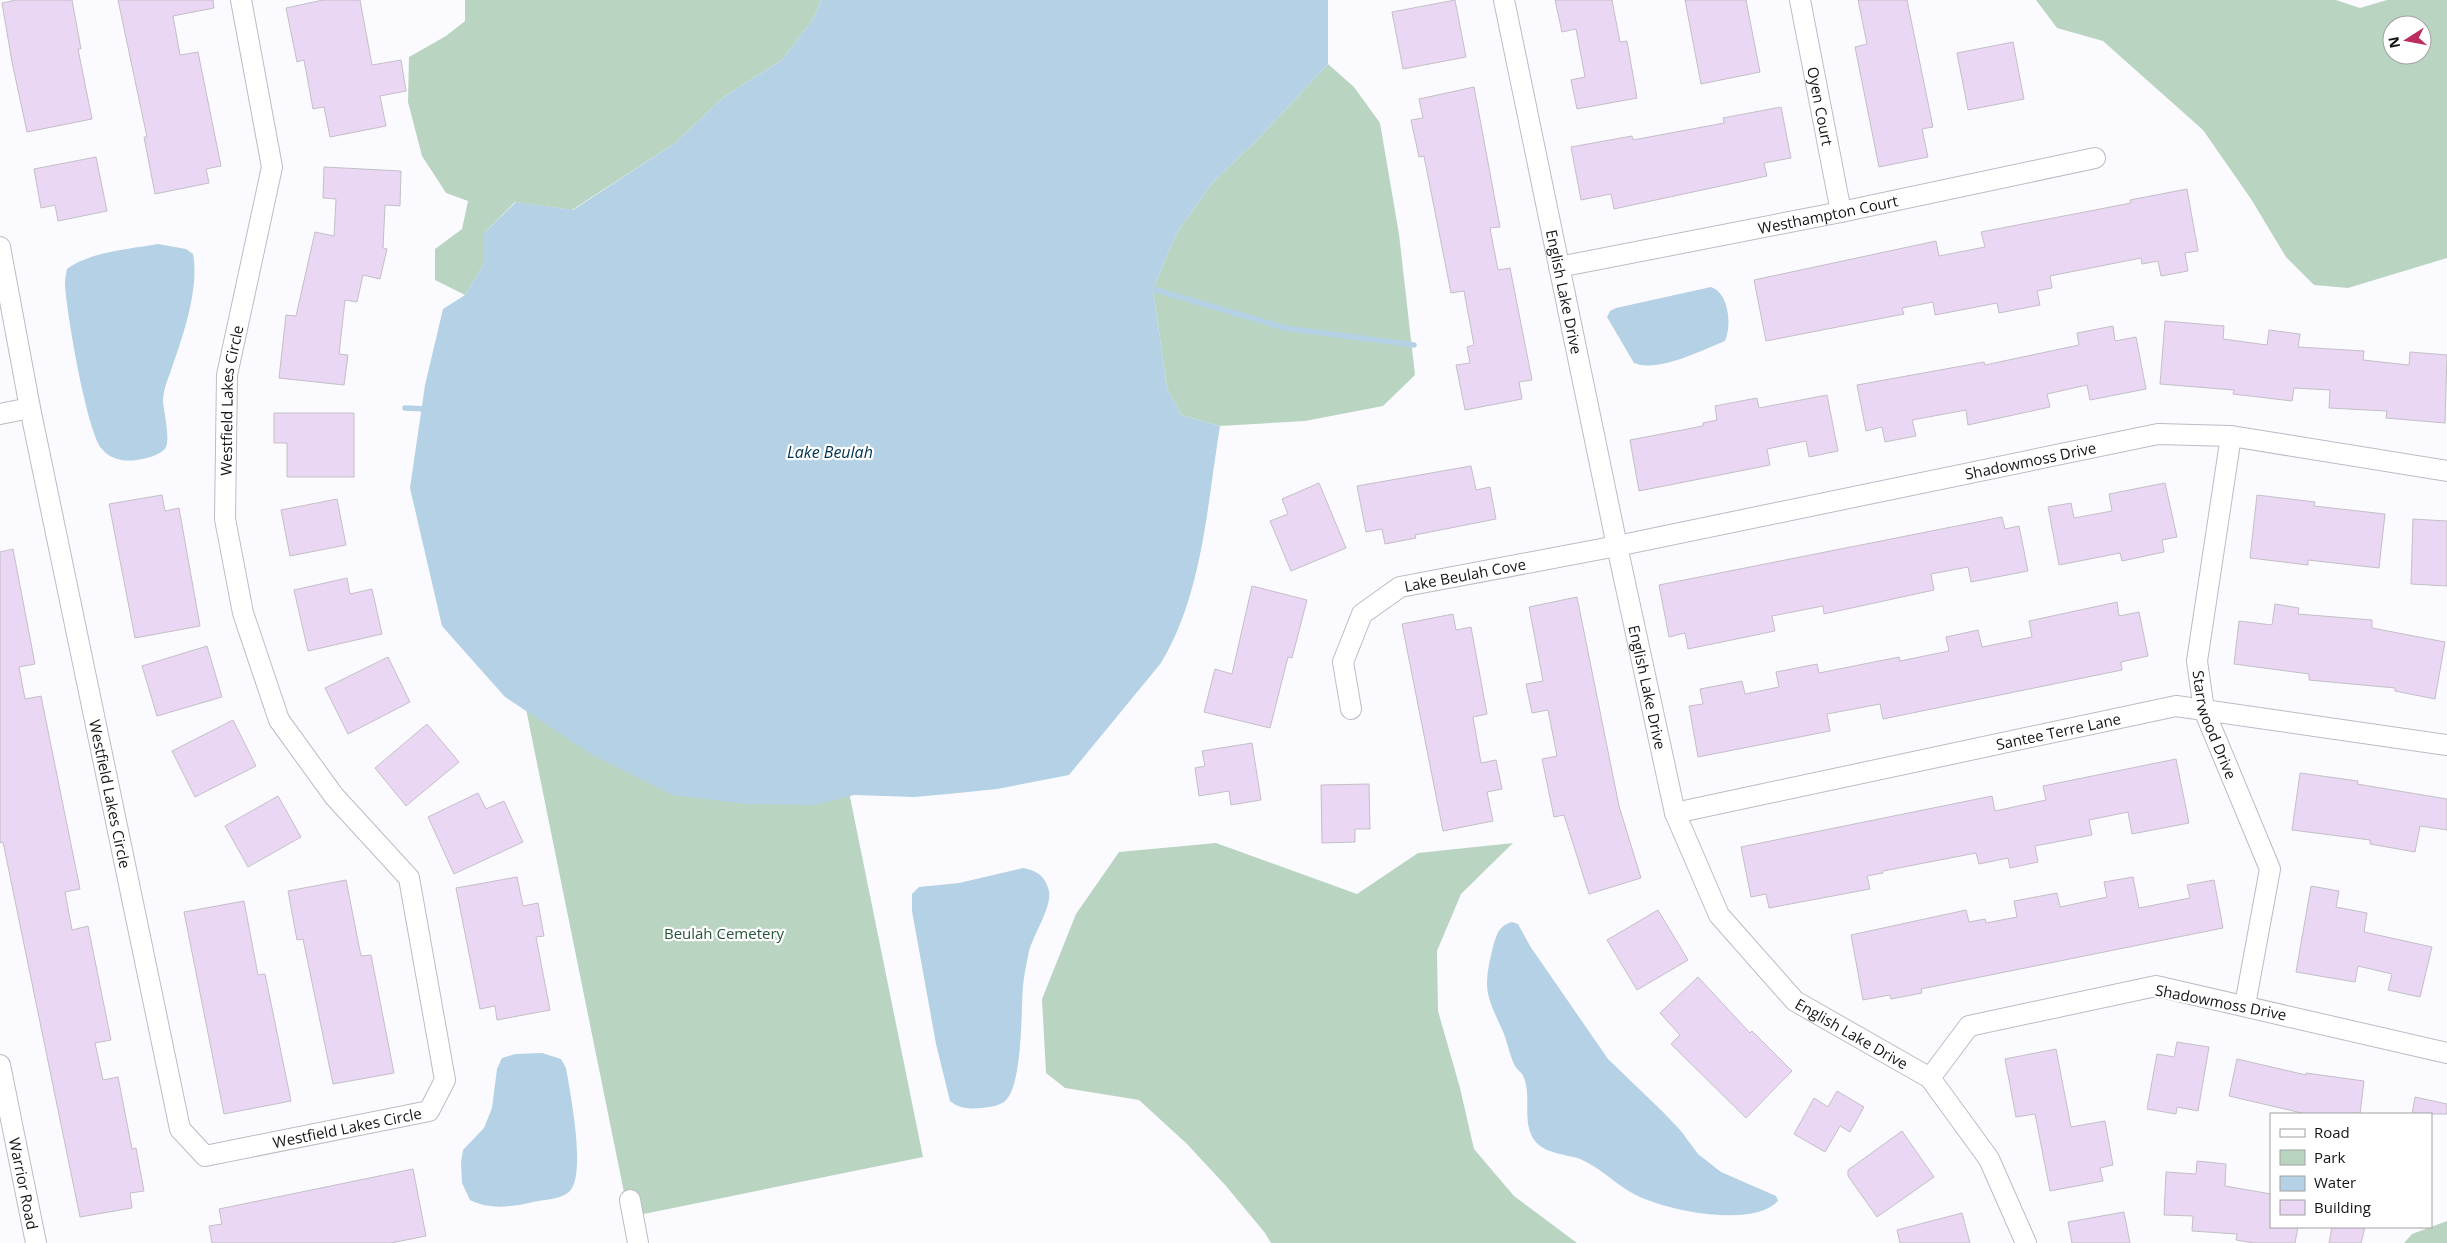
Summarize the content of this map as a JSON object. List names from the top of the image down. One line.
{"streets":{"street":["Oyen Court","Westhampton Court","English Lake Drive","Westfield Lakes Circle","Shadowmoss Drive","Lake Beulah Cove","Starrwood Drive","Santee Terre Lane","Warrior Road"]},"crossings":[["Oyen Court","Westhampton Court"],["Westhampton Court","English Lake Drive"],["English Lake Drive","Shadowmoss Drive"],["English Lake Drive","Lake Beulah Cove"],["English Lake Drive","Santee Terre Lane"],["Shadowmoss Drive","Lake Beulah Cove"],["Shadowmoss Drive","Starrwood Drive"],["Starrwood Drive","Santee Terre Lane"]],"water":["Lake Beulah"],"parks":["Beulah Cemetery"],"legend":["Road","Park","Water","Building"],"north":"left"}
